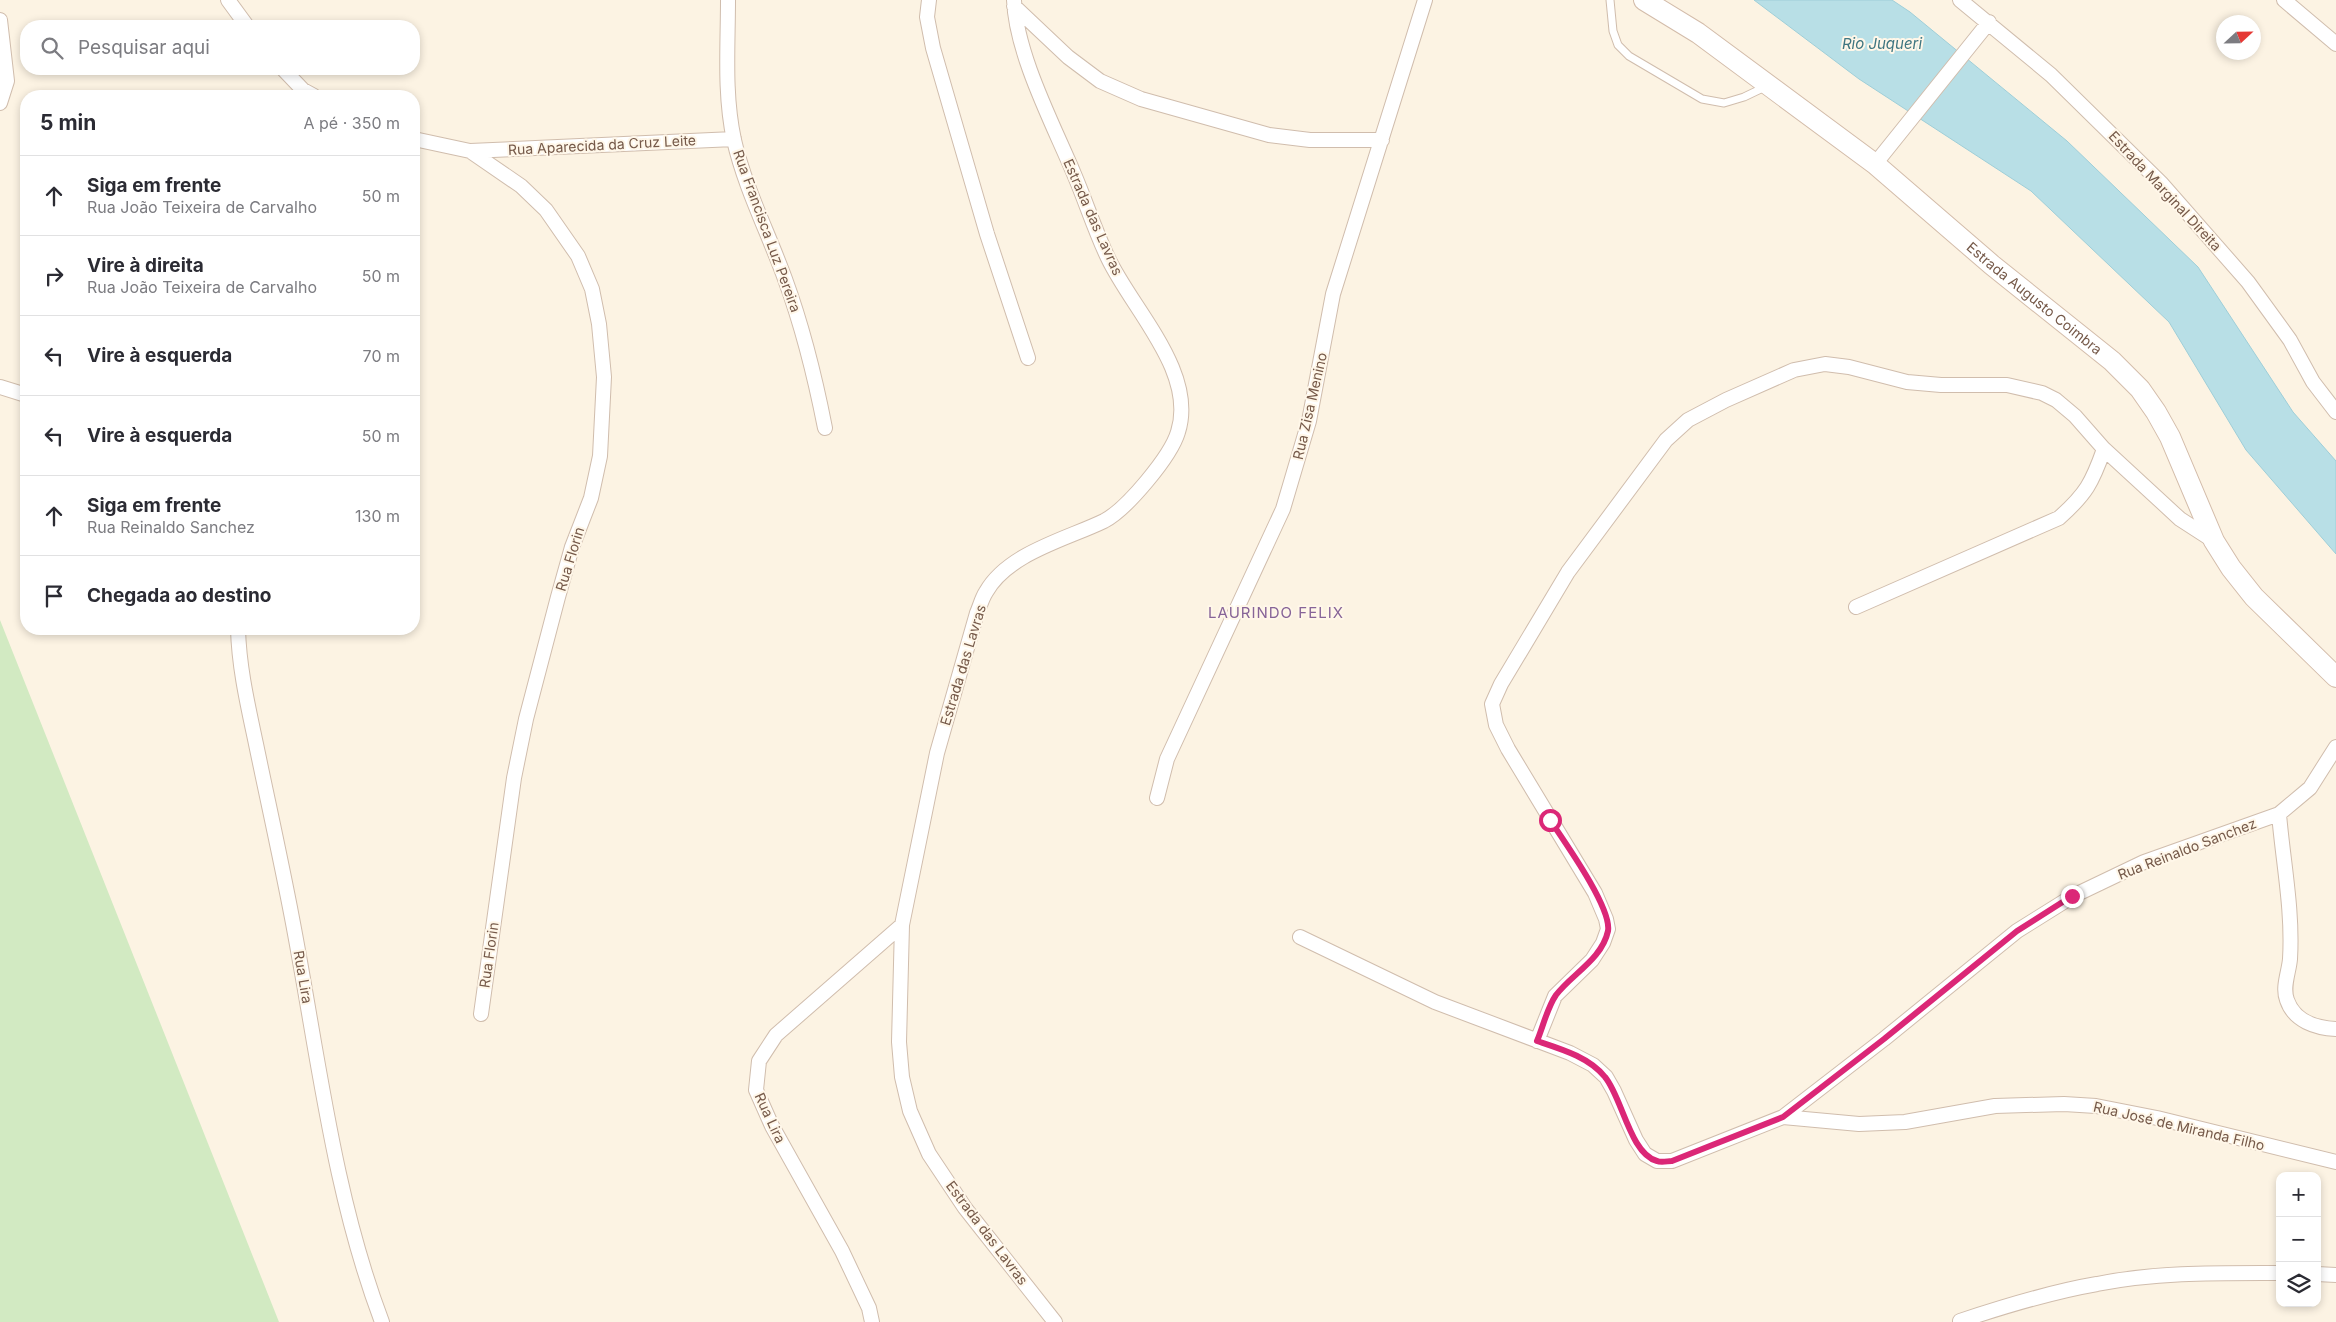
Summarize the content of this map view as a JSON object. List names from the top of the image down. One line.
{"streets":{"street":["Rua Aparecida da Cruz Leite","Estrada Marginal Direita","Estrada das Lavras","Rua Francisca Luz Pereira","Estrada Augusto Coimbra","Rua Zisa Menino","Rua Florin","Rua Reinaldo Sanchez","Rua Lira","Rua José de Miranda Filho"]},"crossings":[["Rua Aparecida da Cruz Leite","Rua Francisca Luz Pereira"],["Rua Aparecida da Cruz Leite","Rua Florin"],["Estrada das Lavras","Rua Lira"],["Rua Reinaldo Sanchez","Rua José de Miranda Filho"]],"districts":["LAURINDO FELIX"],"water":["Rio Juqueri"],"north":"right","page":{"search":"Pesquisar aqui","heading":["5 min","A pé · 350 m"],"list":[["Siga em frente","Rua João Teixeira de Carvalho","50 m"],["Vire à direita","Rua João Teixeira de Carvalho","50 m"],["Vire à esquerda","70 m"],["Vire à esquerda","50 m"],["Siga em frente","Rua Reinaldo Sanchez","130 m"],"Chegada ao destino"],"map_buttons":["+","−"]}}
